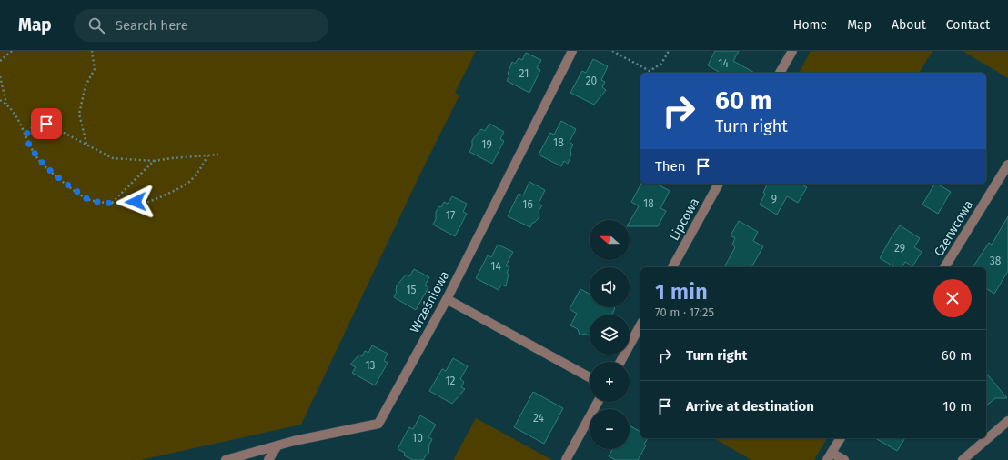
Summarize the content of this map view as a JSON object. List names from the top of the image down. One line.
{"streets":{"street":["Lipcowa","Czerwcowa","Wrześniowa"]},"house_numbers":["14","21","20","18","19","9","18","16","17","29","38","14","15","13","12","24","10"],"north":"left","page":{"header":"Map","search":"Search here","nav":["Home","Map","About","Contact"],"turn":["60 m","Turn right"],"then":"Then","map_buttons":["+","−"],"heading":["1 min","70 m · 17:25"],"list":[{"name":"Turn right","value":"60 m"},{"name":"Arrive at destination","value":"10 m"}]}}
